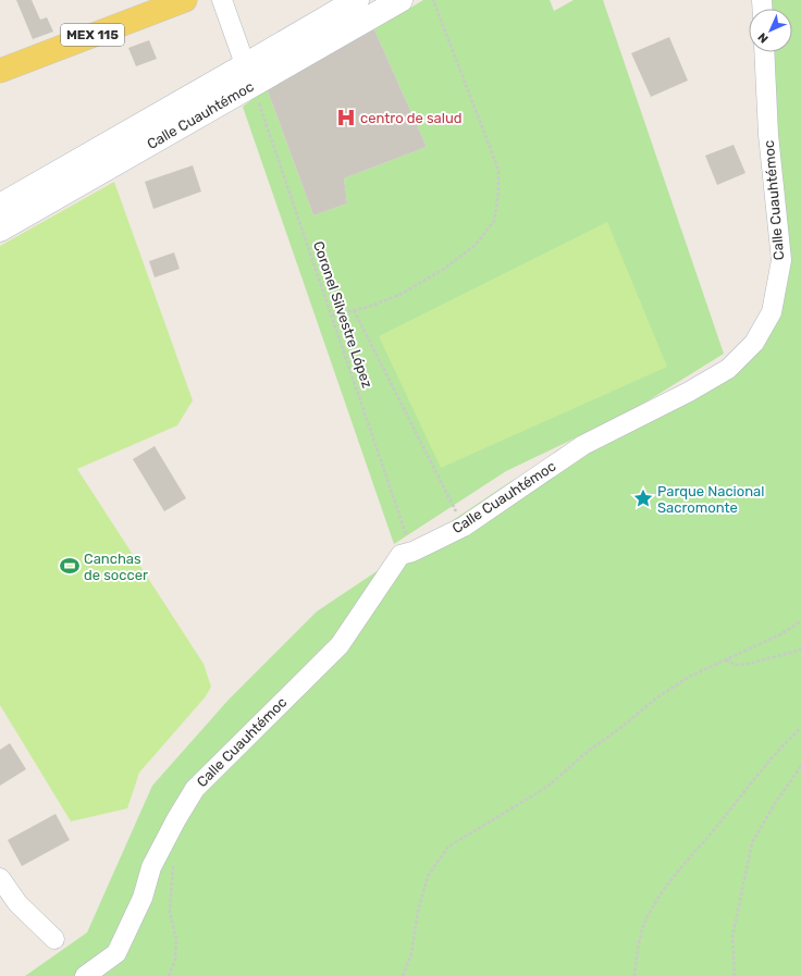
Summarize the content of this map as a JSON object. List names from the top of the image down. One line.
{"streets":{"main road":["MEX 115","Calle Cuauhtémoc"],"path":["Coronel Silvestre López"]},"crossings":[["Calle Cuauhtémoc","Coronel Silvestre López"]],"places":{"hospital":["centro de salud"],"place":["Parque Nacional Sacromonte"],"sports":["Canchas de soccer"]},"north":"bottom left"}
